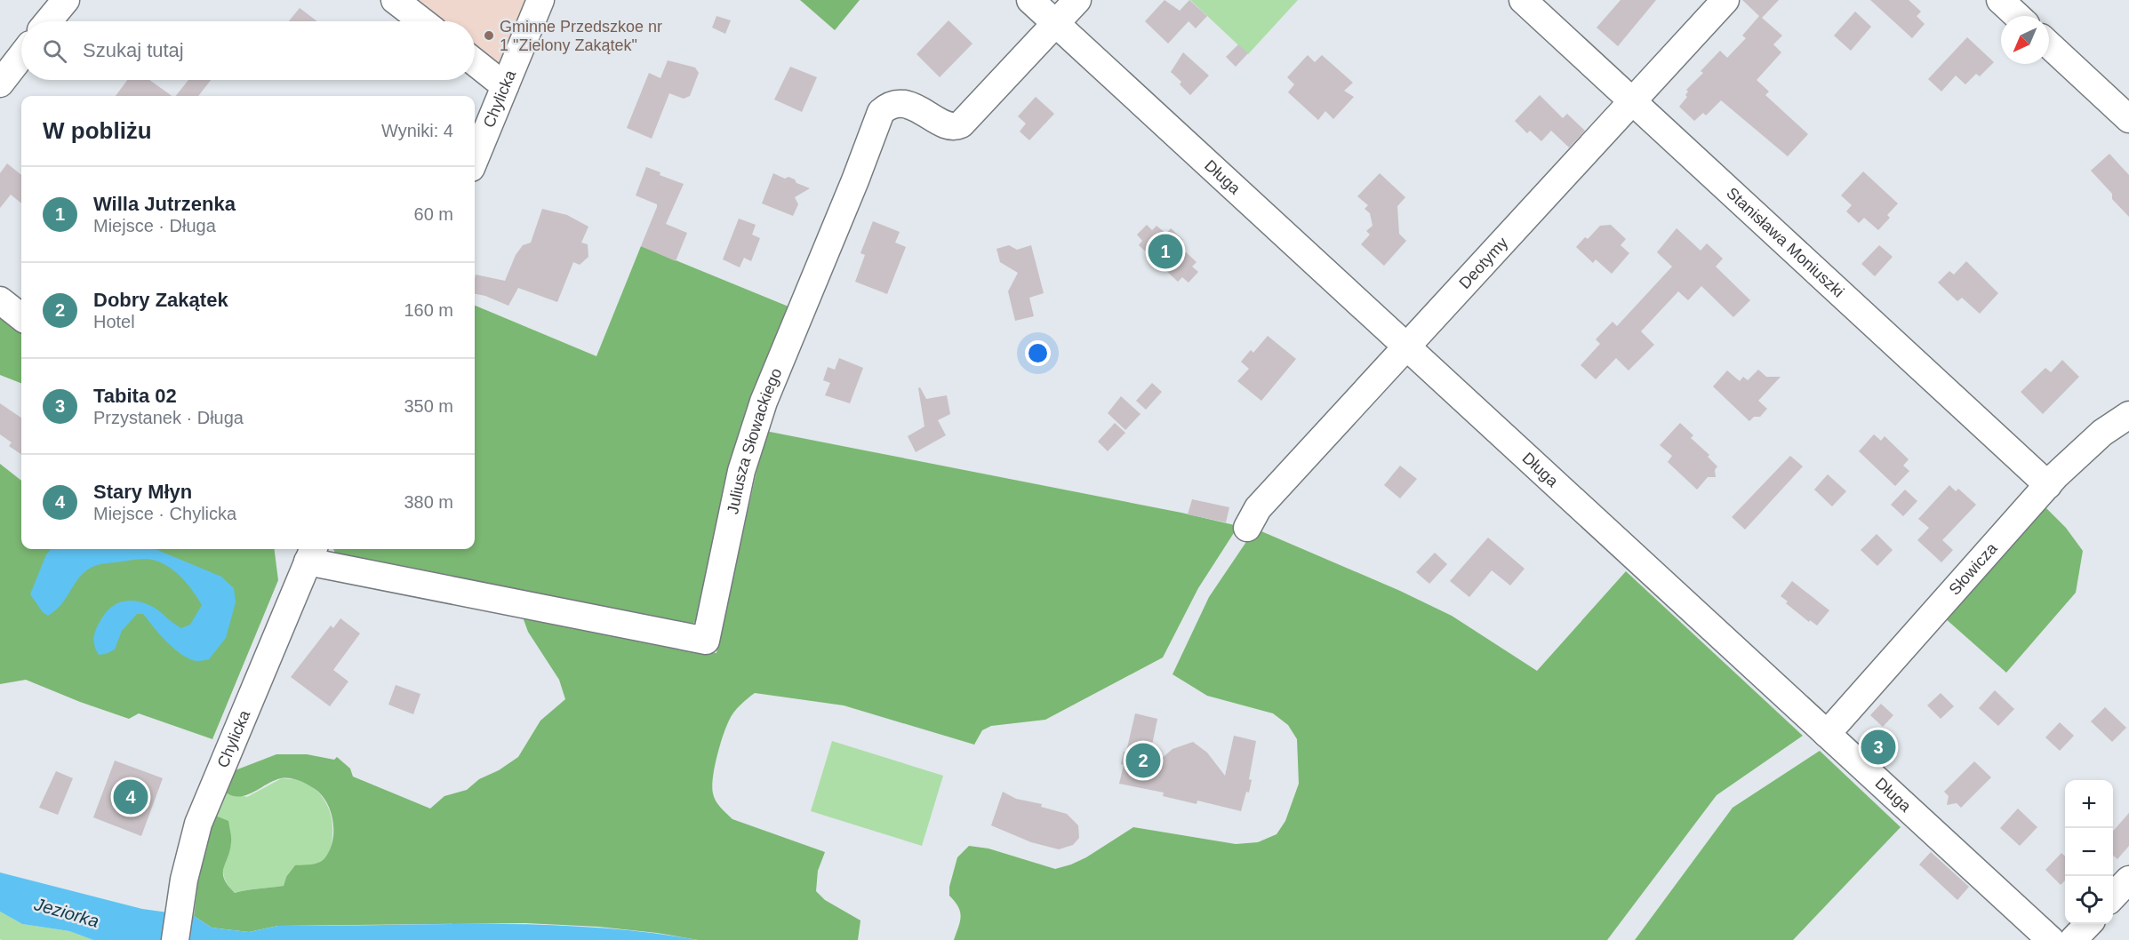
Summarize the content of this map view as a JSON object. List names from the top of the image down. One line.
{"streets":{"street":["Chylicka","Długa","Stanisława Moniuszki","Deotymy","Juliusza Słowackiego","Słowicza"]},"crossings":[["Chylicka","Juliusza Słowackiego"],["Długa","Deotymy"],["Długa","Juliusza Słowackiego"],["Długa","Słowicza"],["Stanisława Moniuszki","Deotymy"],["Stanisława Moniuszki","Słowicza"]],"water":["Jeziorka"],"places":["Gminne Przedszkoe nr 1 \"Zielony Zakątek\""],"north":"bottom left","page":{"search":"Szukaj tutaj","heading":["W pobliżu","Wyniki: 4"],"list":[{"mark":"1","name":"Willa Jutrzenka","note":"Miejsce · Długa","value":"60 m"},{"mark":"2","name":"Dobry Zakątek","note":"Hotel","value":"160 m"},{"mark":"3","name":"Tabita 02","note":"Przystanek · Długa","value":"350 m"},{"mark":"4","name":"Stary Młyn","note":"Miejsce · Chylicka","value":"380 m"}],"pins":["1","3","2","4"],"map_buttons":["+","−"]}}
